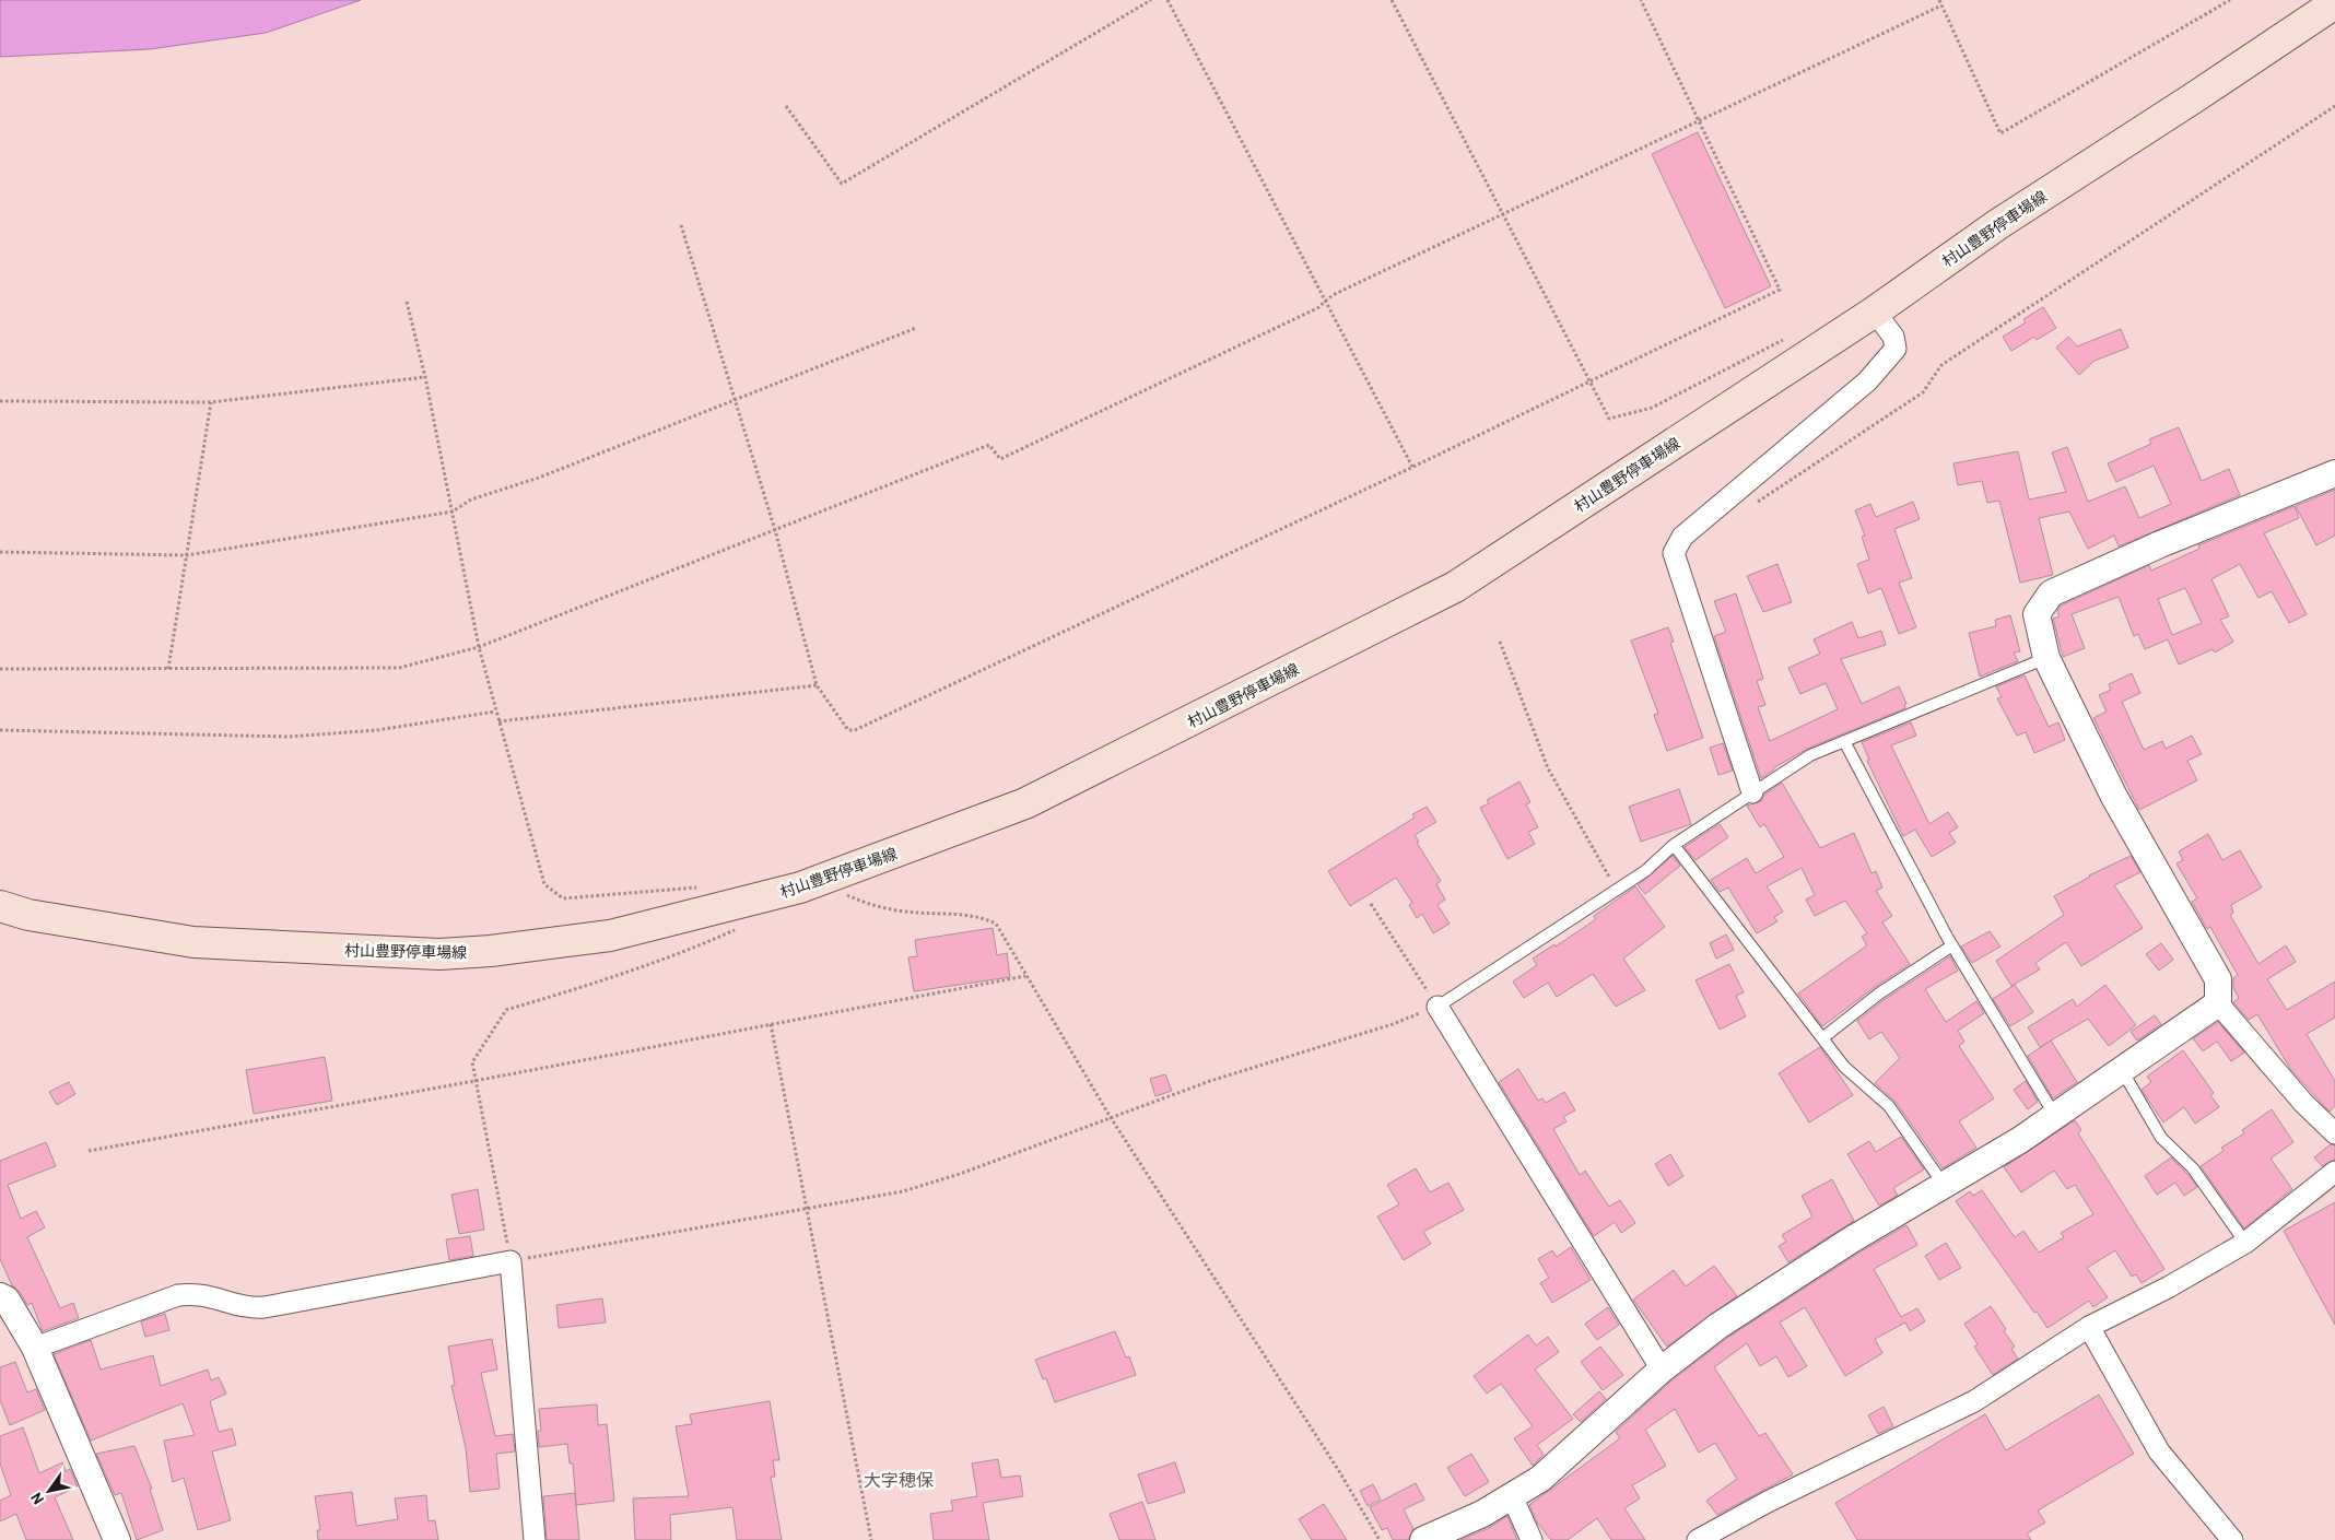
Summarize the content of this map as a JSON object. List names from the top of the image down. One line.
{"streets":{"main road":["村山豊野停車場線"]},"districts":["大字穂保"],"north":"bottom left"}
